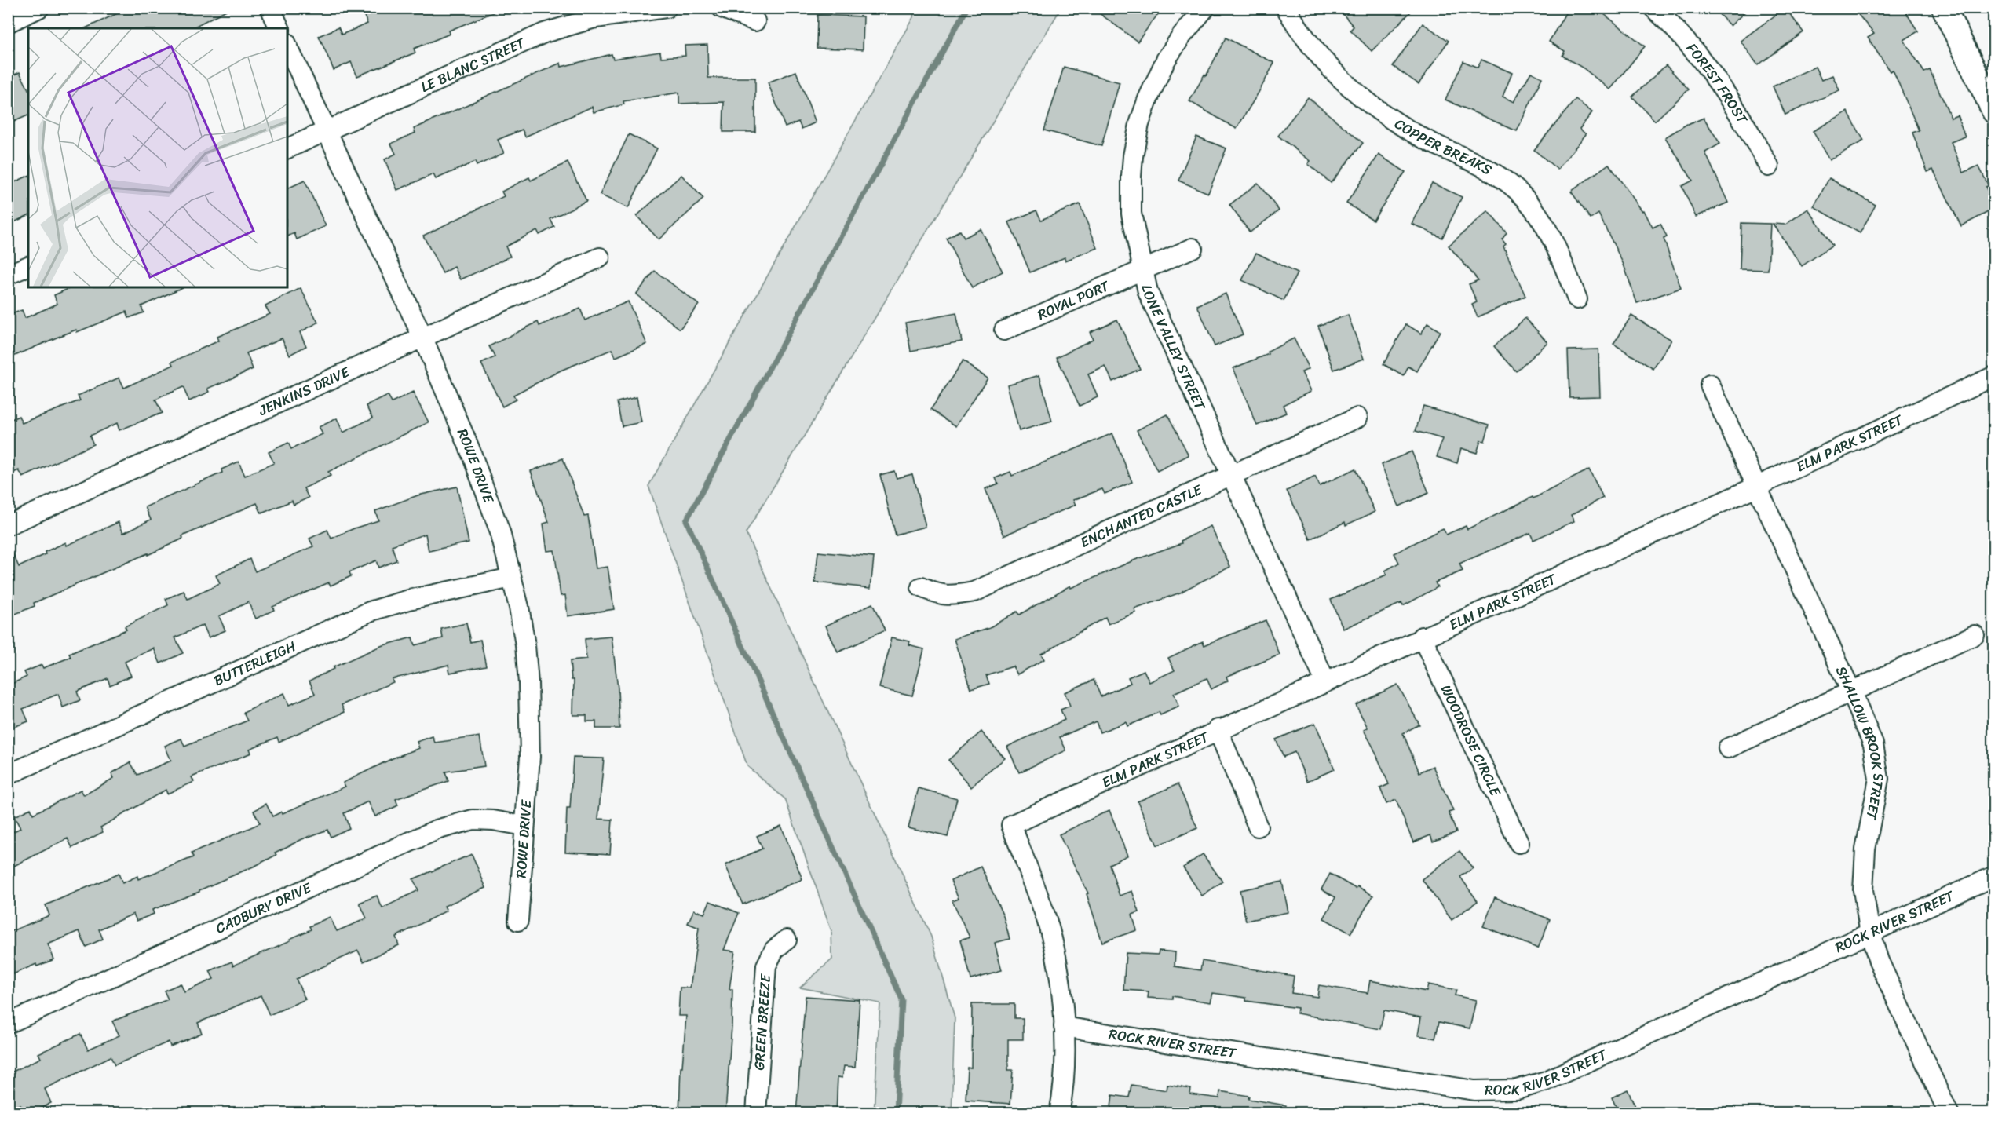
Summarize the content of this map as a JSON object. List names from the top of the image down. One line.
{"streets":{"street":["LE BLANC STREET","FOREST FROST","COPPER BREAKS","ROYAL PORT","LONE VALLEY STREET","JENKINS DRIVE","ELM PARK STREET","ROWE DRIVE","ENCHANTED CASTLE","BUTTERLEIGH","WOODROSE CIRCLE","SHALLOW BROOK STREET","CADBURY DRIVE","ROCK RIVER STREET","GREEN BREEZE"]},"crossings":[["LE BLANC STREET","ROWE DRIVE"],["ROYAL PORT","LONE VALLEY STREET"],["LONE VALLEY STREET","ELM PARK STREET"],["LONE VALLEY STREET","ENCHANTED CASTLE"],["JENKINS DRIVE","ROWE DRIVE"],["ELM PARK STREET","WOODROSE CIRCLE"],["ELM PARK STREET","SHALLOW BROOK STREET"],["ELM PARK STREET","ROCK RIVER STREET"],["ROWE DRIVE","BUTTERLEIGH"],["ROWE DRIVE","CADBURY DRIVE"],["SHALLOW BROOK STREET","ROCK RIVER STREET"]]}
